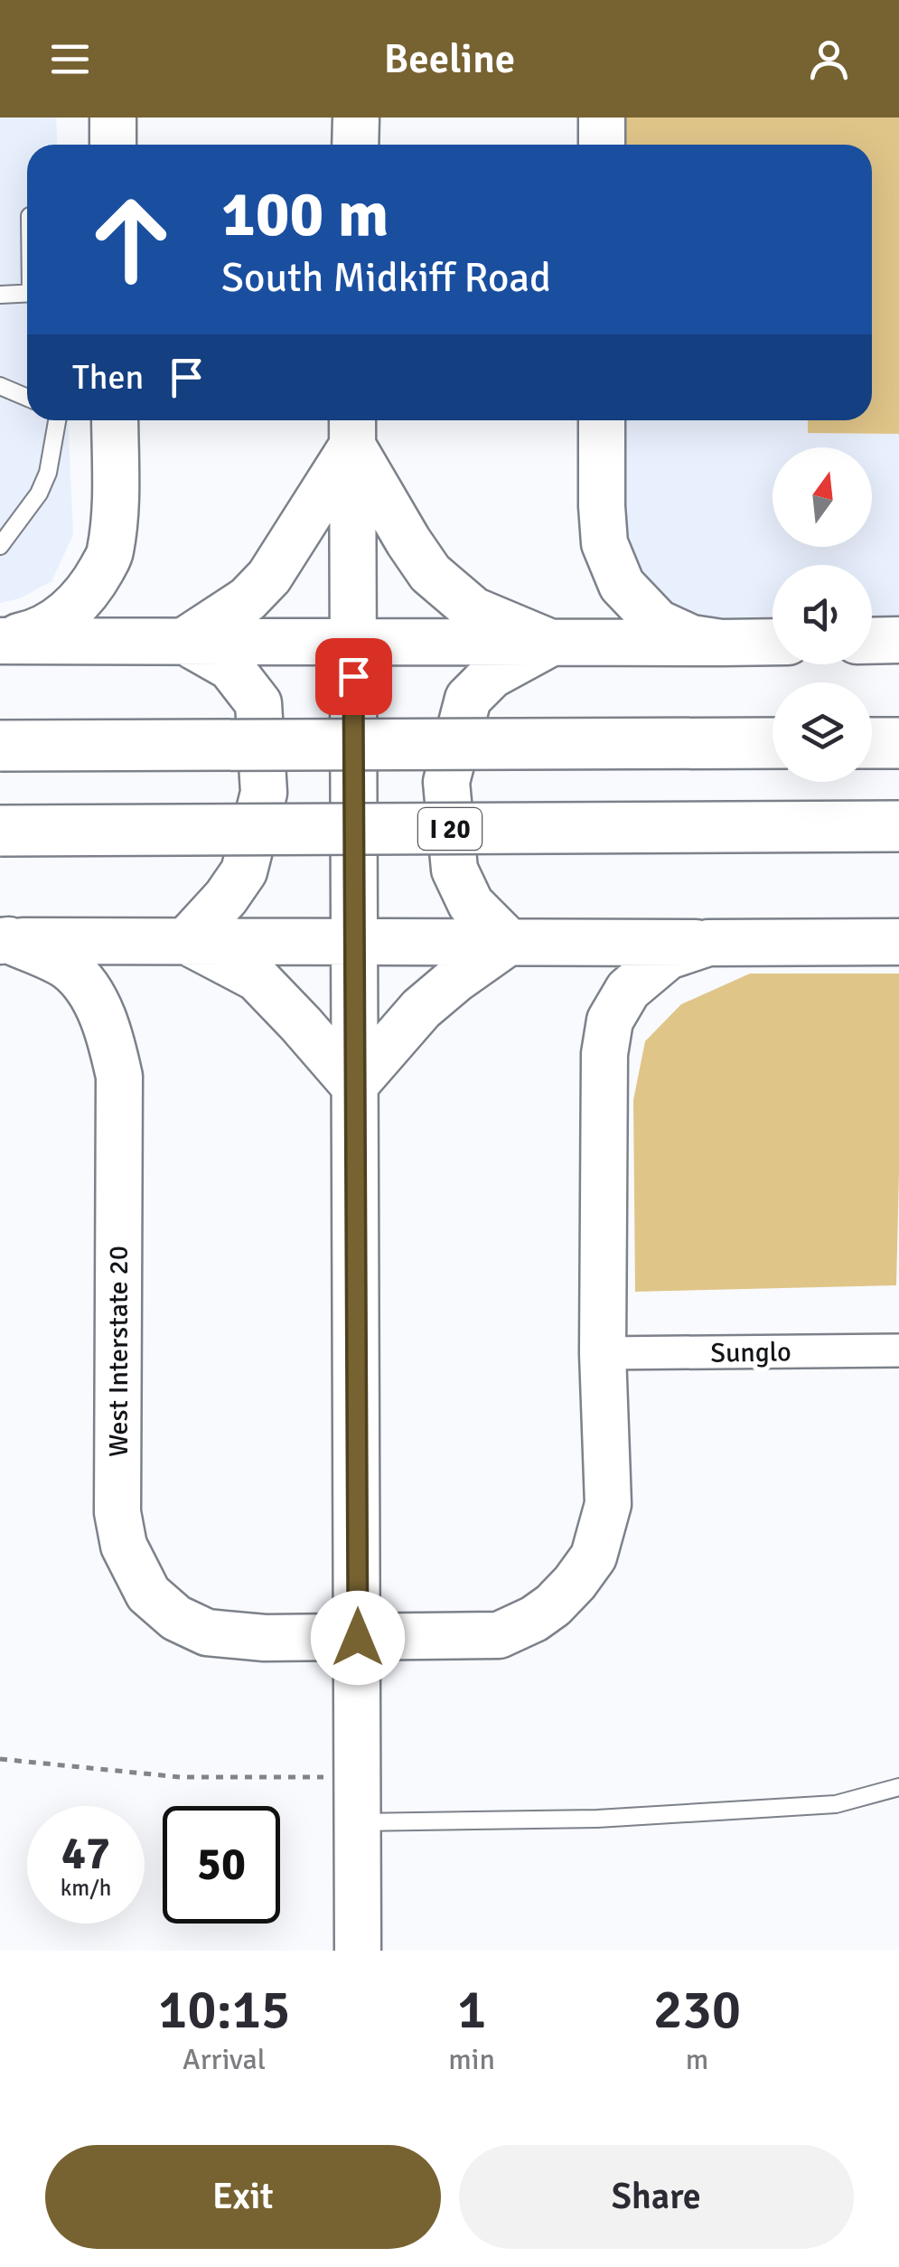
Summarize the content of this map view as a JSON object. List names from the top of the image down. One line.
{"streets":{"highway":["I 20"],"main road":["West Interstate 20"],"street":["Sunglo"]},"crossings":[["West Interstate 20","Sunglo"]],"north":"top","page":{"header":"Beeline","turn":["100 m","South Midkiff Road"],"then":"Then","speed":"47 km/h","limit":"50","eta":["10:15","Arrival","1","min","230","m"],"buttons":["Exit","Share"]}}
